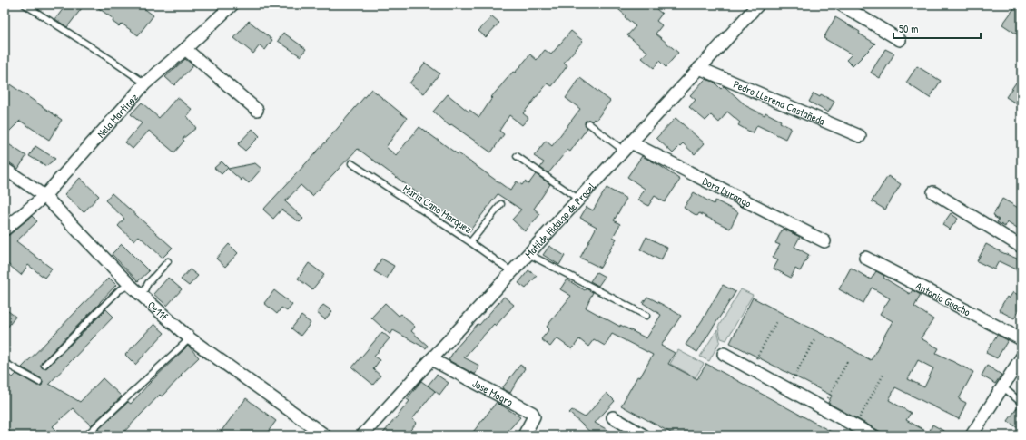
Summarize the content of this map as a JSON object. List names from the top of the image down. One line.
{"streets":{"street":["Pedro LLerena Castañeda","Nela Martinez","Dora Durango","Matilde Hidalgo de Procel","Antonio Guacho","Oe11f","Jose Mogro"],"lane":["Maria Cano Marquez"]},"crossings":[["Pedro LLerena Castañeda","Matilde Hidalgo de Procel"],["Nela Martinez","Oe11f"],["Dora Durango","Matilde Hidalgo de Procel"],["Maria Cano Marquez","Matilde Hidalgo de Procel"],["Matilde Hidalgo de Procel","Jose Mogro"]],"scale_bar":"50 m"}
